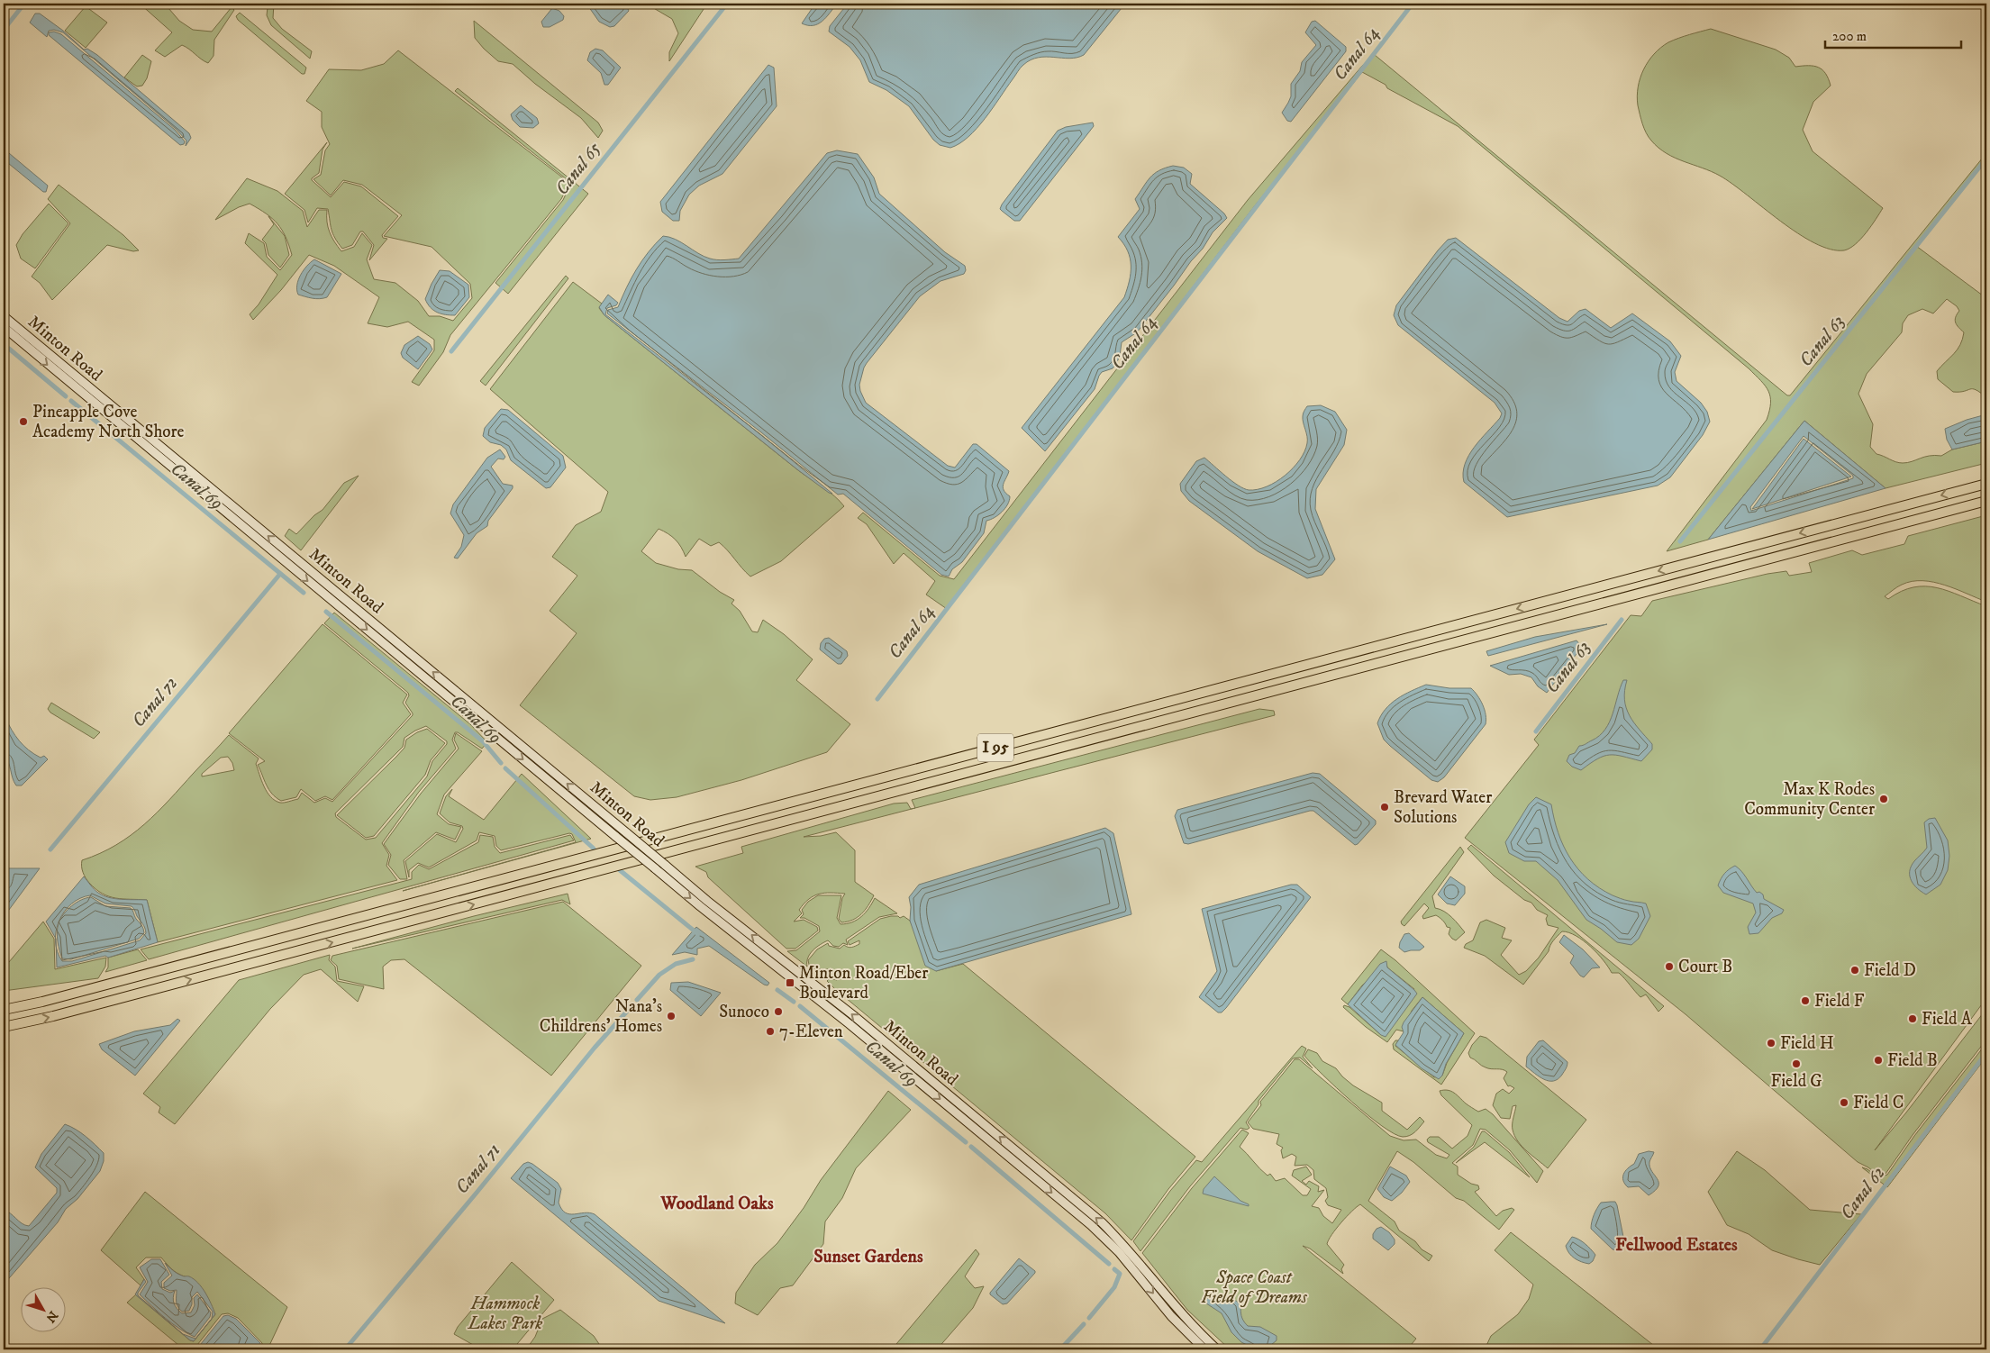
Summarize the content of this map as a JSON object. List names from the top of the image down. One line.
{"streets":{"highway":["I 95"],"main road":["Minton Road"]},"districts":["Woodland Oaks","Fellwood Estates","Sunset Gardens"],"water":["Canal 64","Canal 65","Canal 63","Canal 69","Canal 72","Canal 71","Canal 62"],"parks":["Space Coast Field of Dreams","Hammock Lakes Park"],"places":{"other":["Pineapple Cove Academy North Shore","Max K Rodes Community Center","Brevard Water Solutions","Court B","Field D","Field F","Sunoco","Nana's Childrens' Homes","Field A","7-Eleven","Field H","Field B","Field G","Field C"],"transit":["Minton Road/Eber Boulevard"]},"scale_bar":"200 m","north":"bottom right"}
